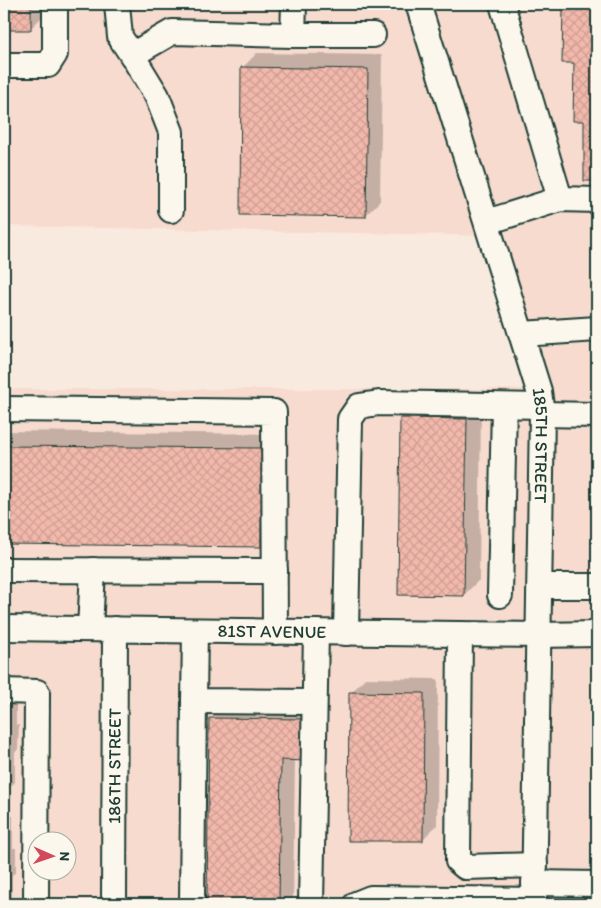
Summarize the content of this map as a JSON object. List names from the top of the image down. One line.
{"streets":{"street":["185TH STREET","81ST AVENUE","186TH STREET"]},"crossings":[["185TH STREET","81ST AVENUE"],["81ST AVENUE","186TH STREET"]],"north":"right"}
